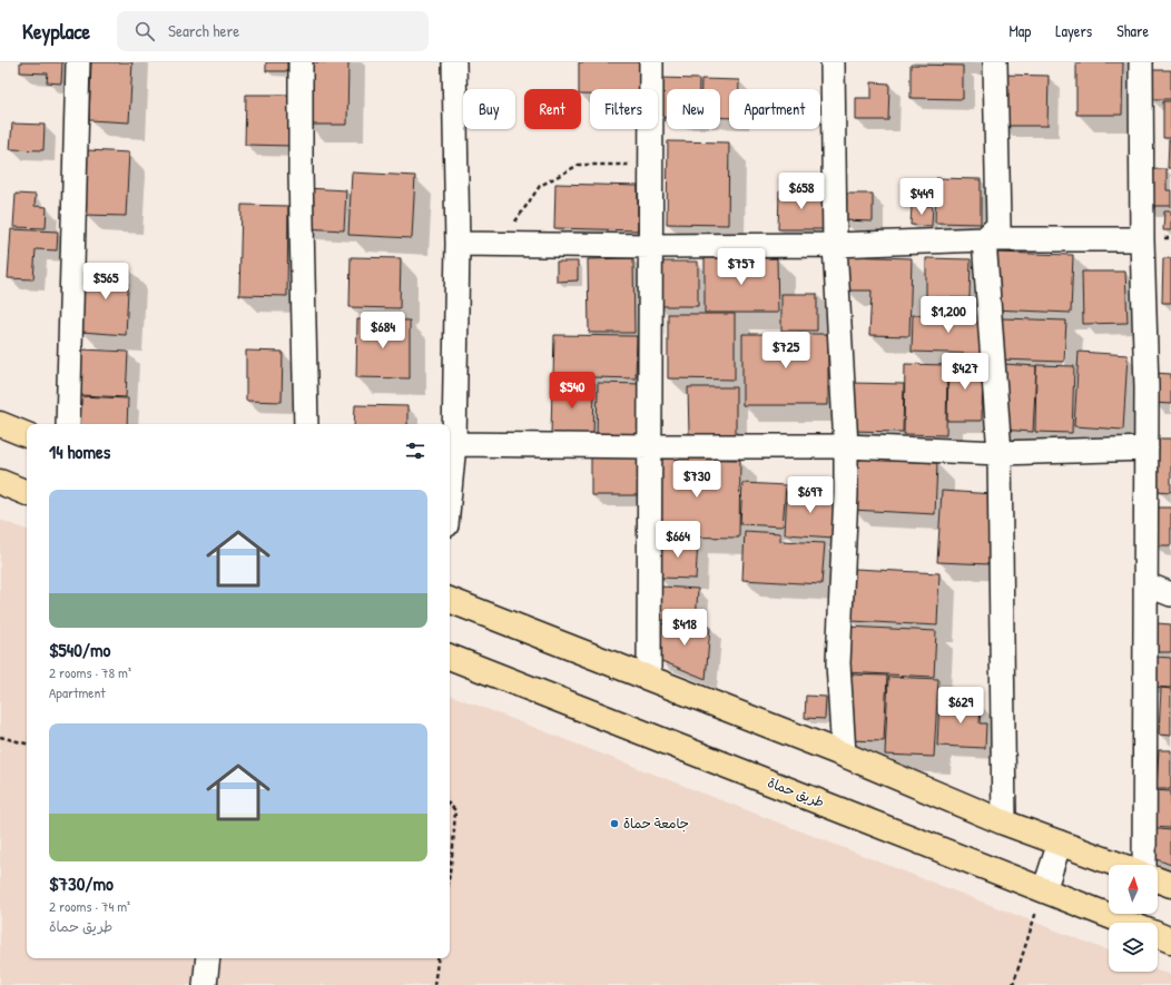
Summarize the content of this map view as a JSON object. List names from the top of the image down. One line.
{"streets":{"main road":["طريق حماة"]},"places":["جامعة حماة"],"north":"top","page":{"header":"Keyplace","search":"Search here","nav":["Map","Layers","Share"],"chip":["Buy","Rent","Filters","New","Apartment"],"price":["$658","$449","$757","$565","$1,200","$684","$725","$427","$540","$730","$697","$664","$418","$629"],"heading":"14 homes","list":[{"name":"$540/mo","note":"2 rooms · 78 m² · Apartment"},{"name":"$730/mo","note":"2 rooms · 74 m² · طريق حماة"}]}}
